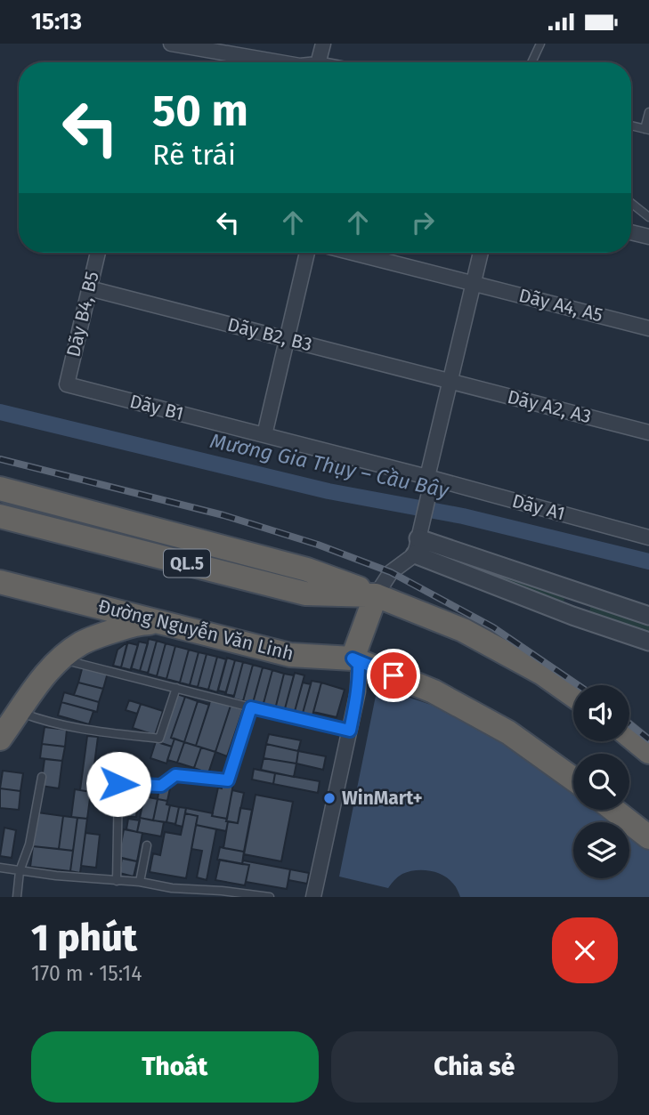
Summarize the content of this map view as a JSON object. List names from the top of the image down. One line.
{"streets":{"highway":["QL.5","Đường Nguyễn Văn Linh"],"street":["Dãy A4, A5","Dãy B4, B5","Dãy B2, B3","Dãy A2, A3","Dãy B1","Dãy A1"]},"crossings":[["Dãy B4, B5","Dãy B2, B3"],["Dãy B4, B5","Dãy B1"],["Dãy B2, B3","Dãy A2, A3"],["Dãy B1","Dãy A1"]],"water":["Mương Gia Thụy – Cầu Bây"],"places":["WinMart+"],"page":{"status":"15:13","turn":["50 m","Rẽ trái"],"heading":["1 phút","170 m · 15:14"],"buttons":["Thoát","Chia sẻ"]}}
